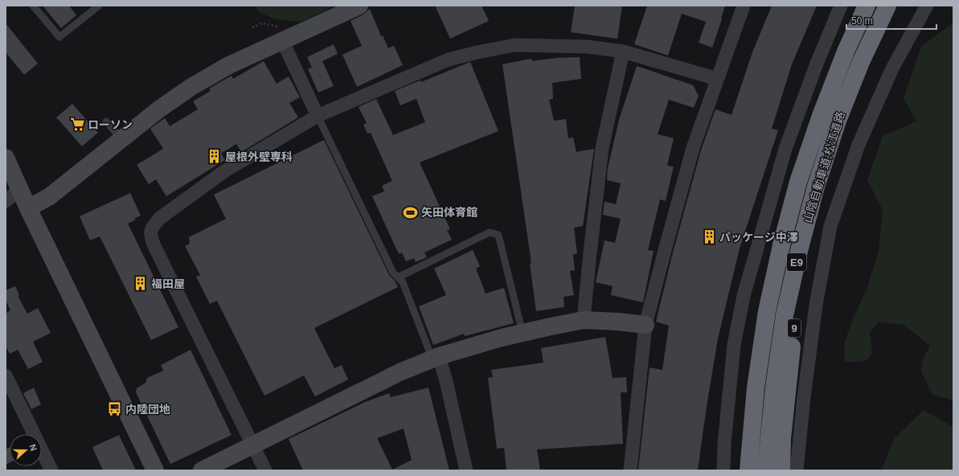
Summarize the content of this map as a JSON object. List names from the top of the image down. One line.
{"streets":{"highway":["山陰自動車道;松江道路","E9","9"]},"crossings":[["山陰自動車道;松江道路","9"]],"places":{"supermarket":["ローソン"],"building":["屋根外壁専科","パッケージ中澤","福田屋"],"sports":["矢田体育館"],"bus stop":["内陸団地"]},"scale_bar":"50 m","north":"right"}
